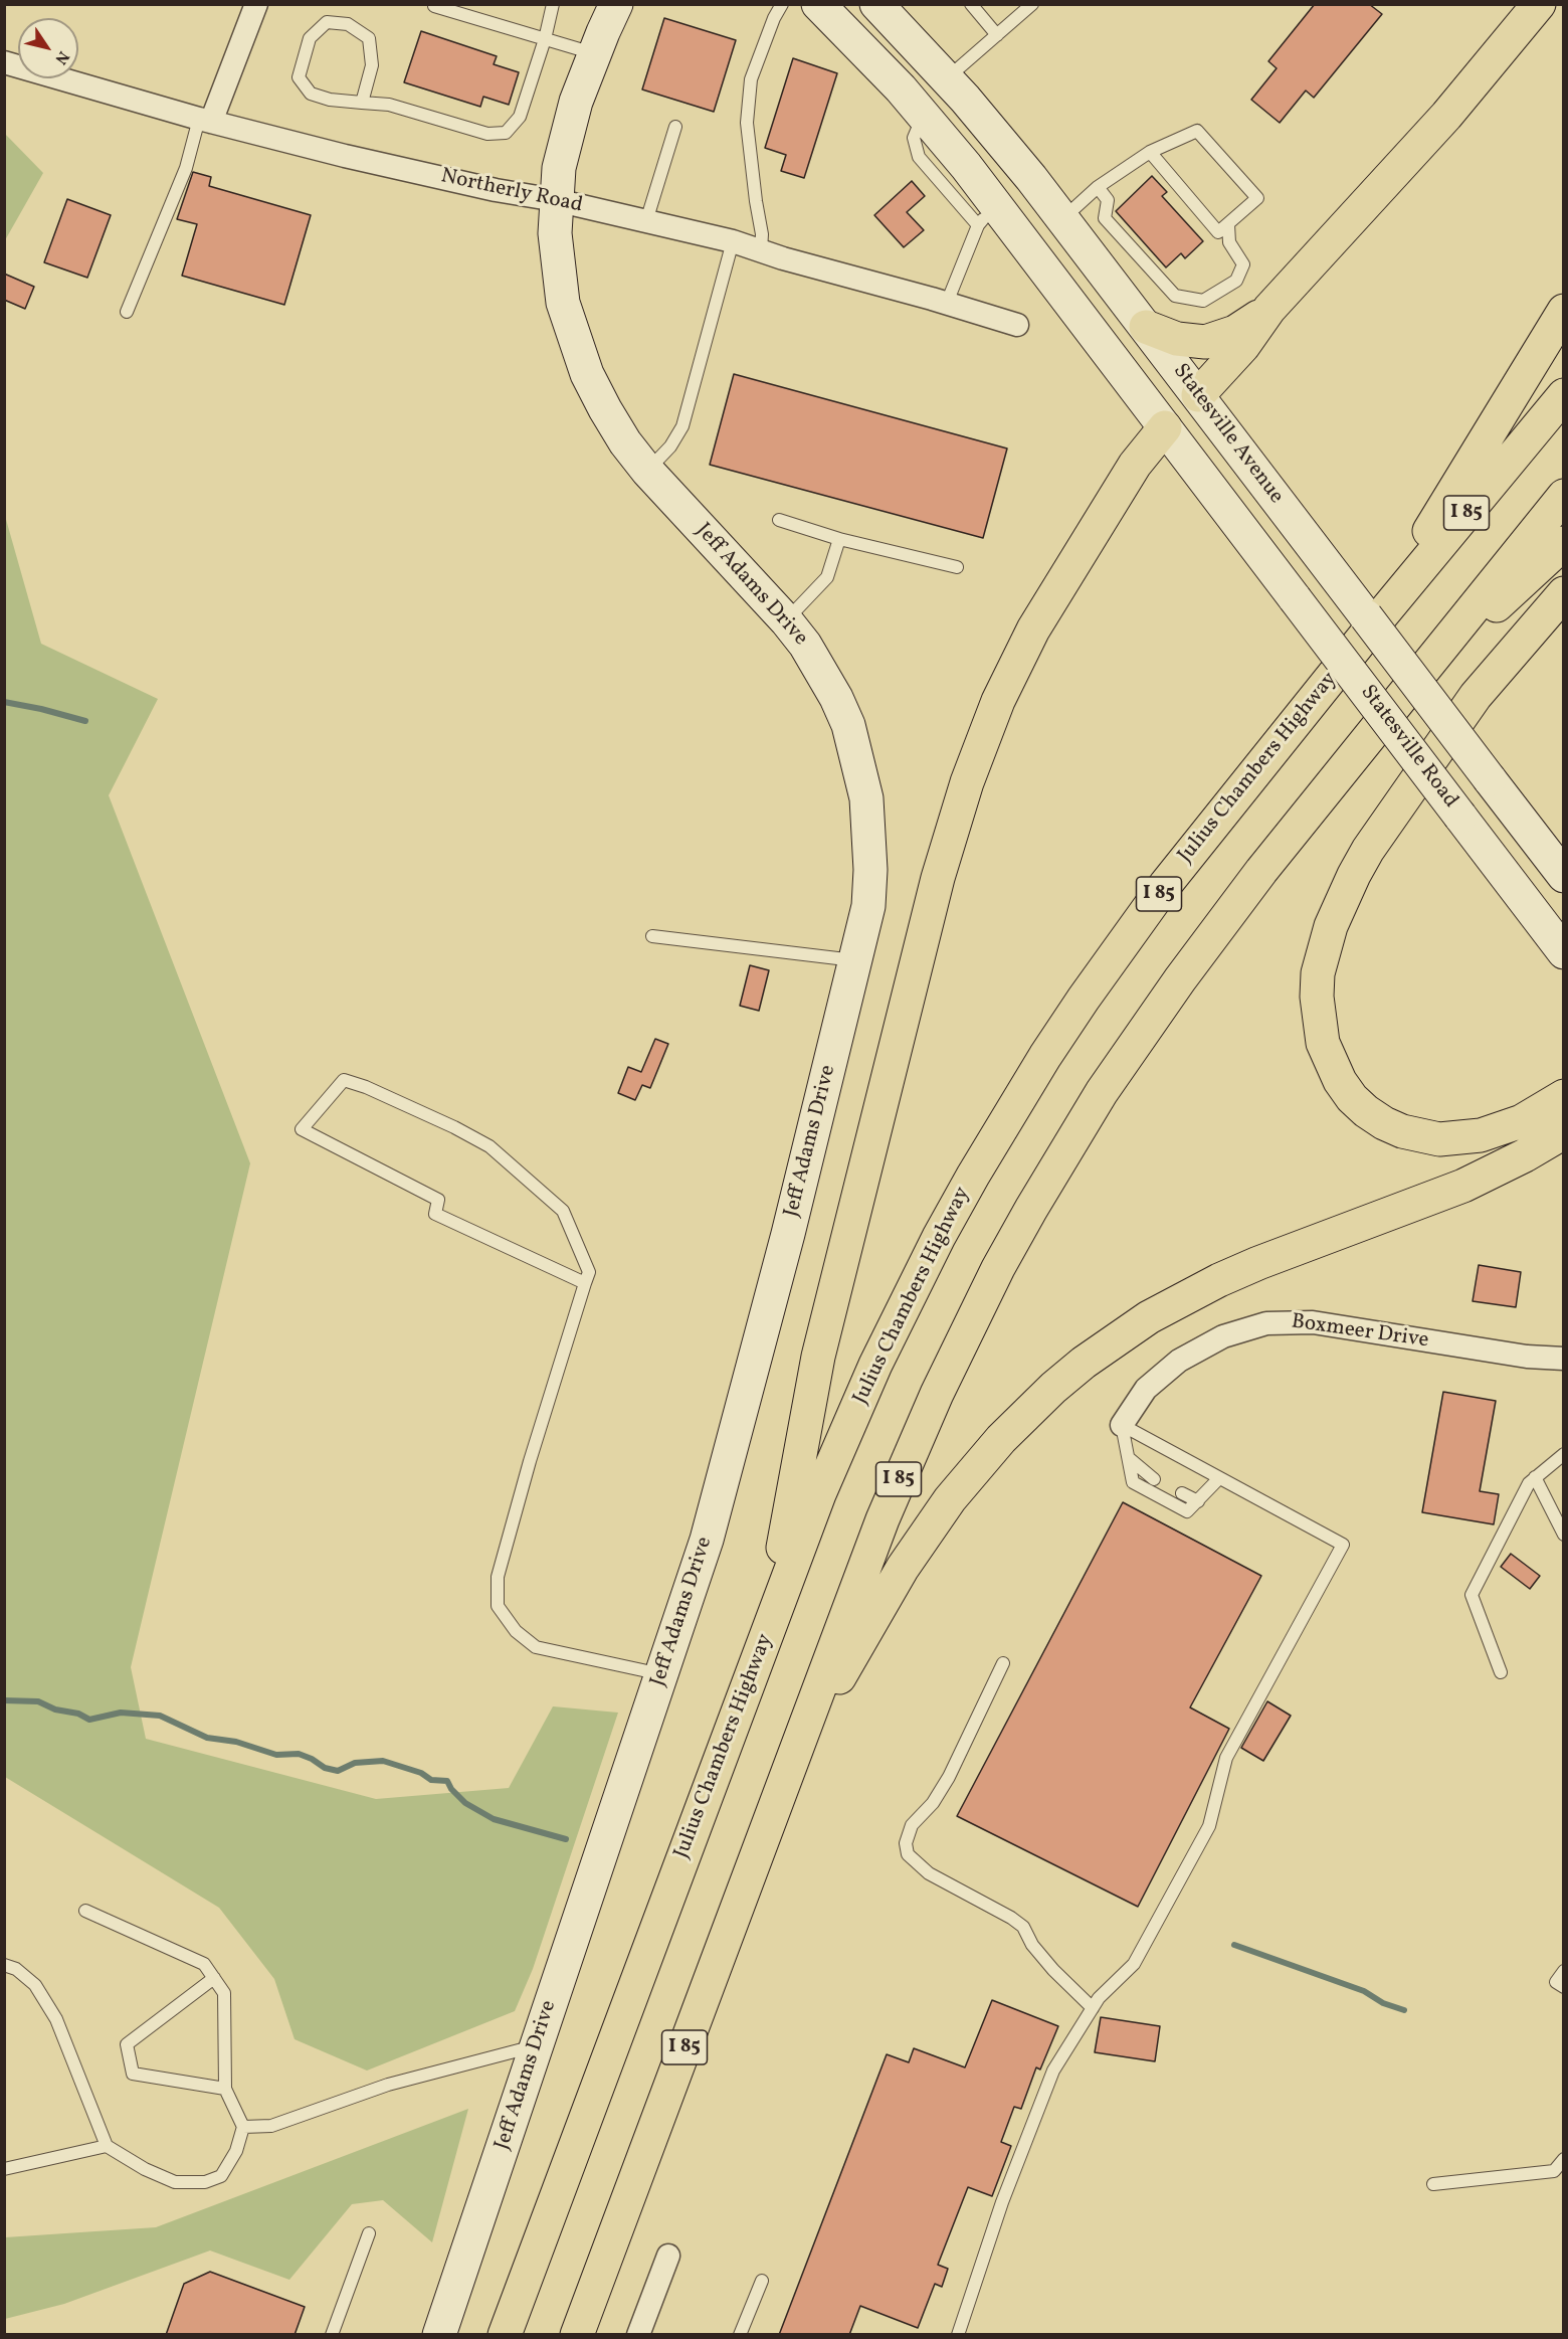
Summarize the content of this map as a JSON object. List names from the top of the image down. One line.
{"streets":{"highway":["I 85","Julius Chambers Highway"],"street":["Northerly Road","Statesville Avenue","Jeff Adams Drive","Statesville Road","Boxmeer Drive"]},"crossings":[["Northerly Road","Jeff Adams Drive"]],"north":"bottom right"}
